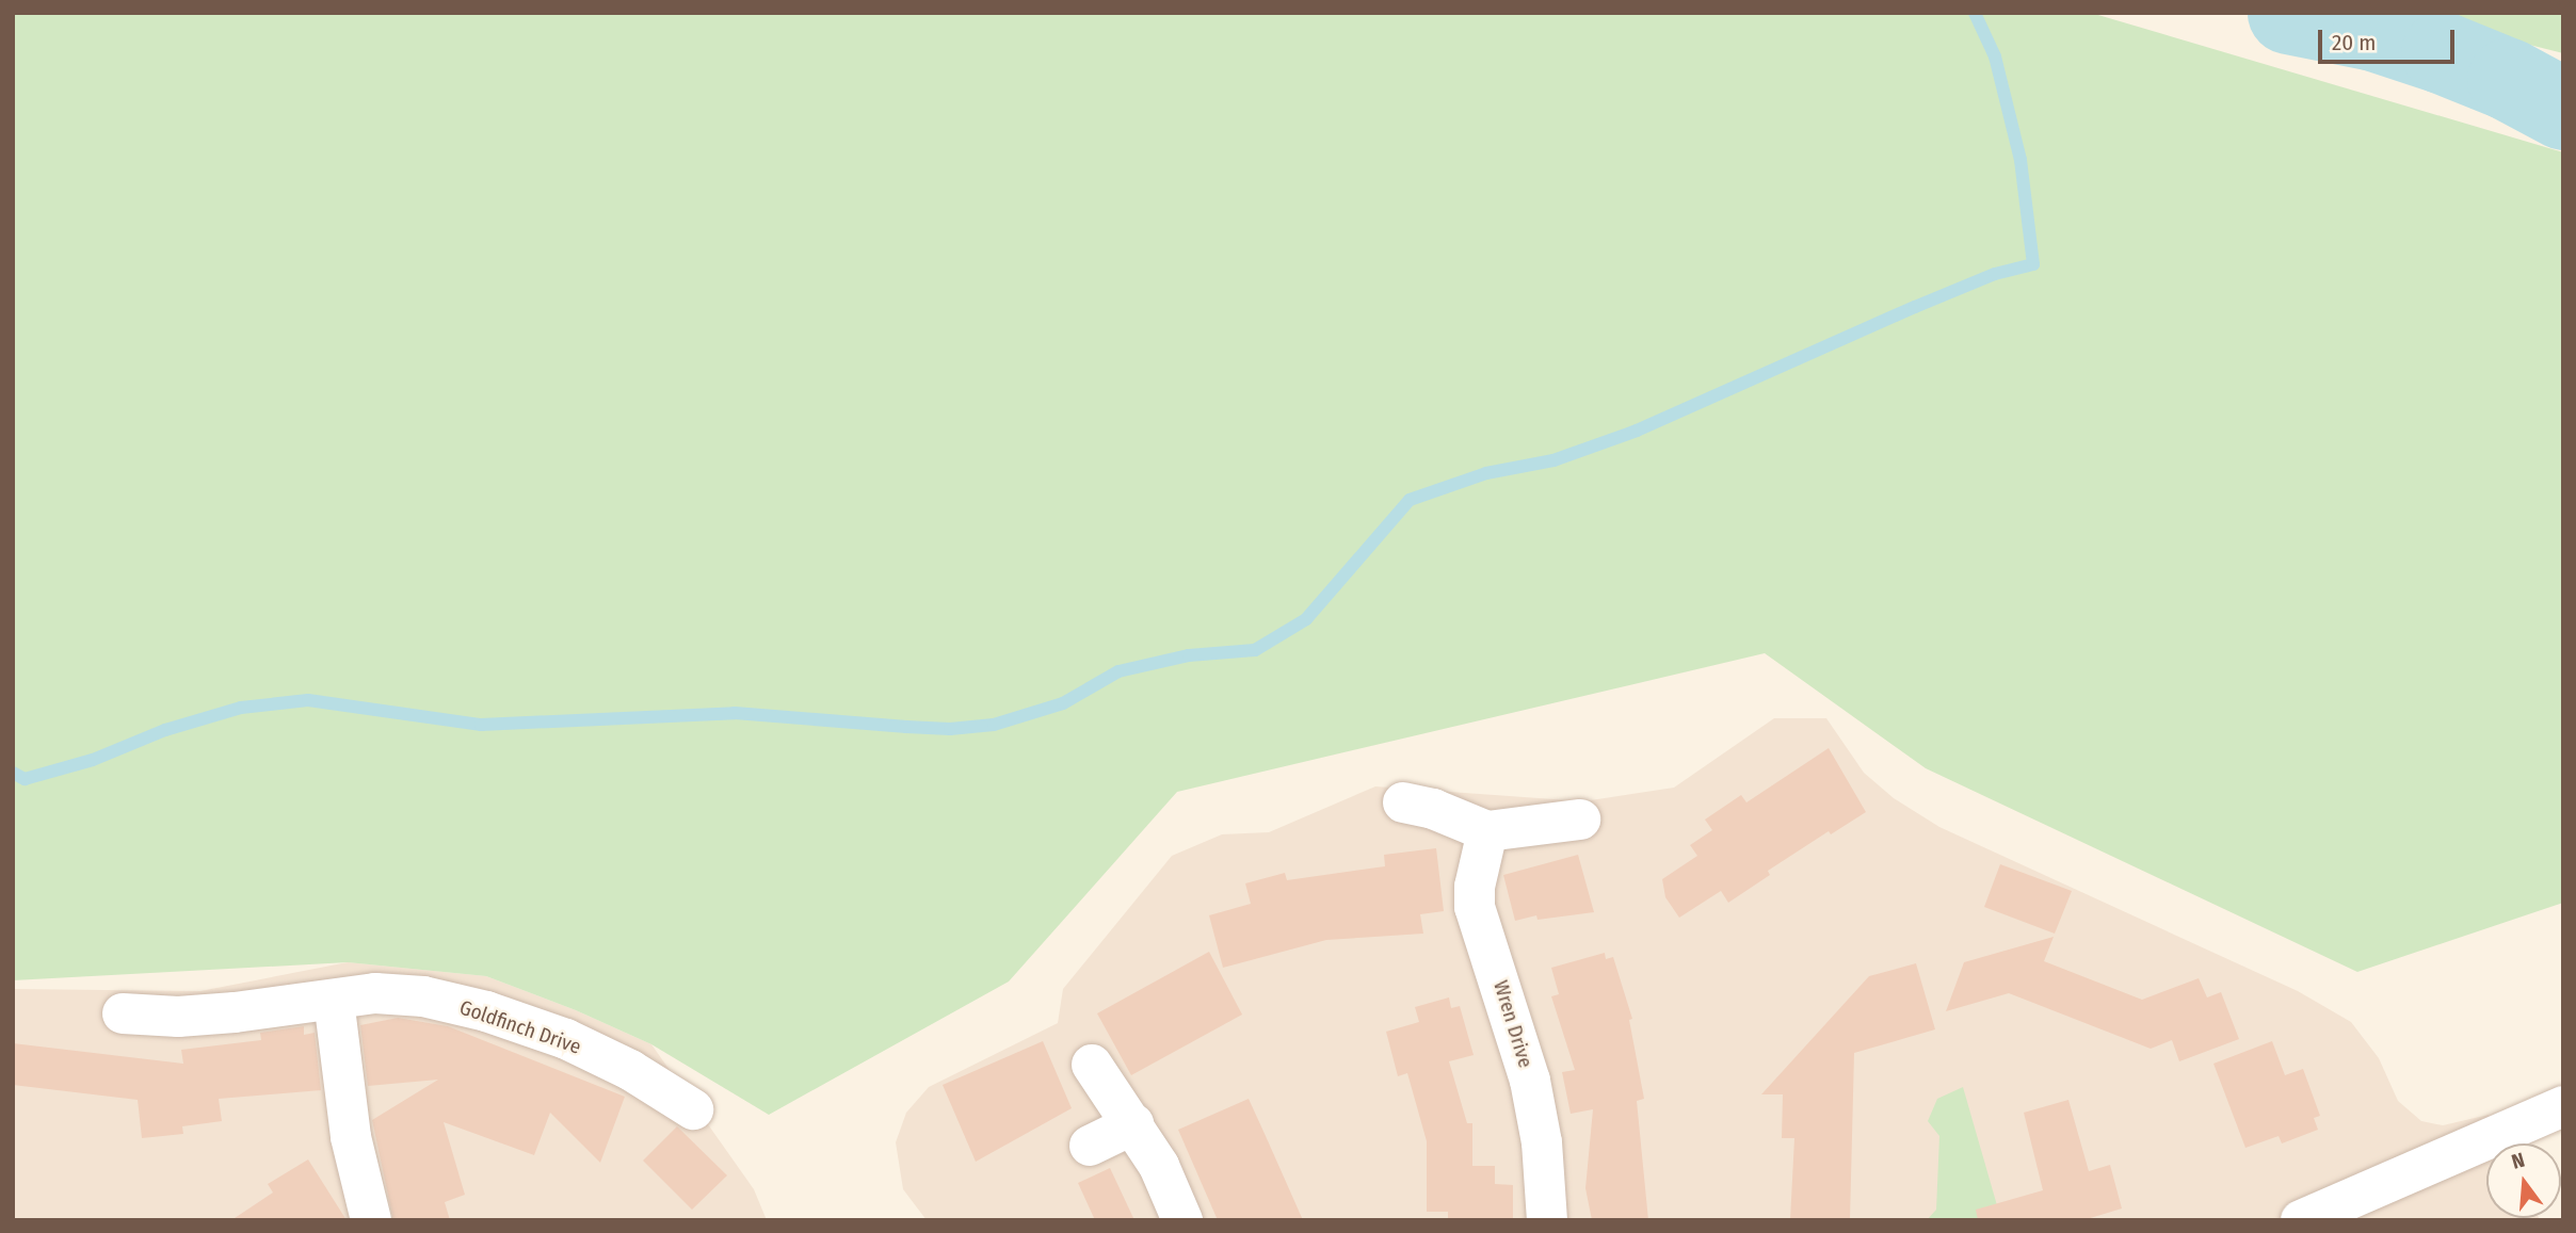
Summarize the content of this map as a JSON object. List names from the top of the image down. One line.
{"streets":{"street":["Wren Drive","Goldfinch Drive"]},"scale_bar":"20 m","north":"top"}
